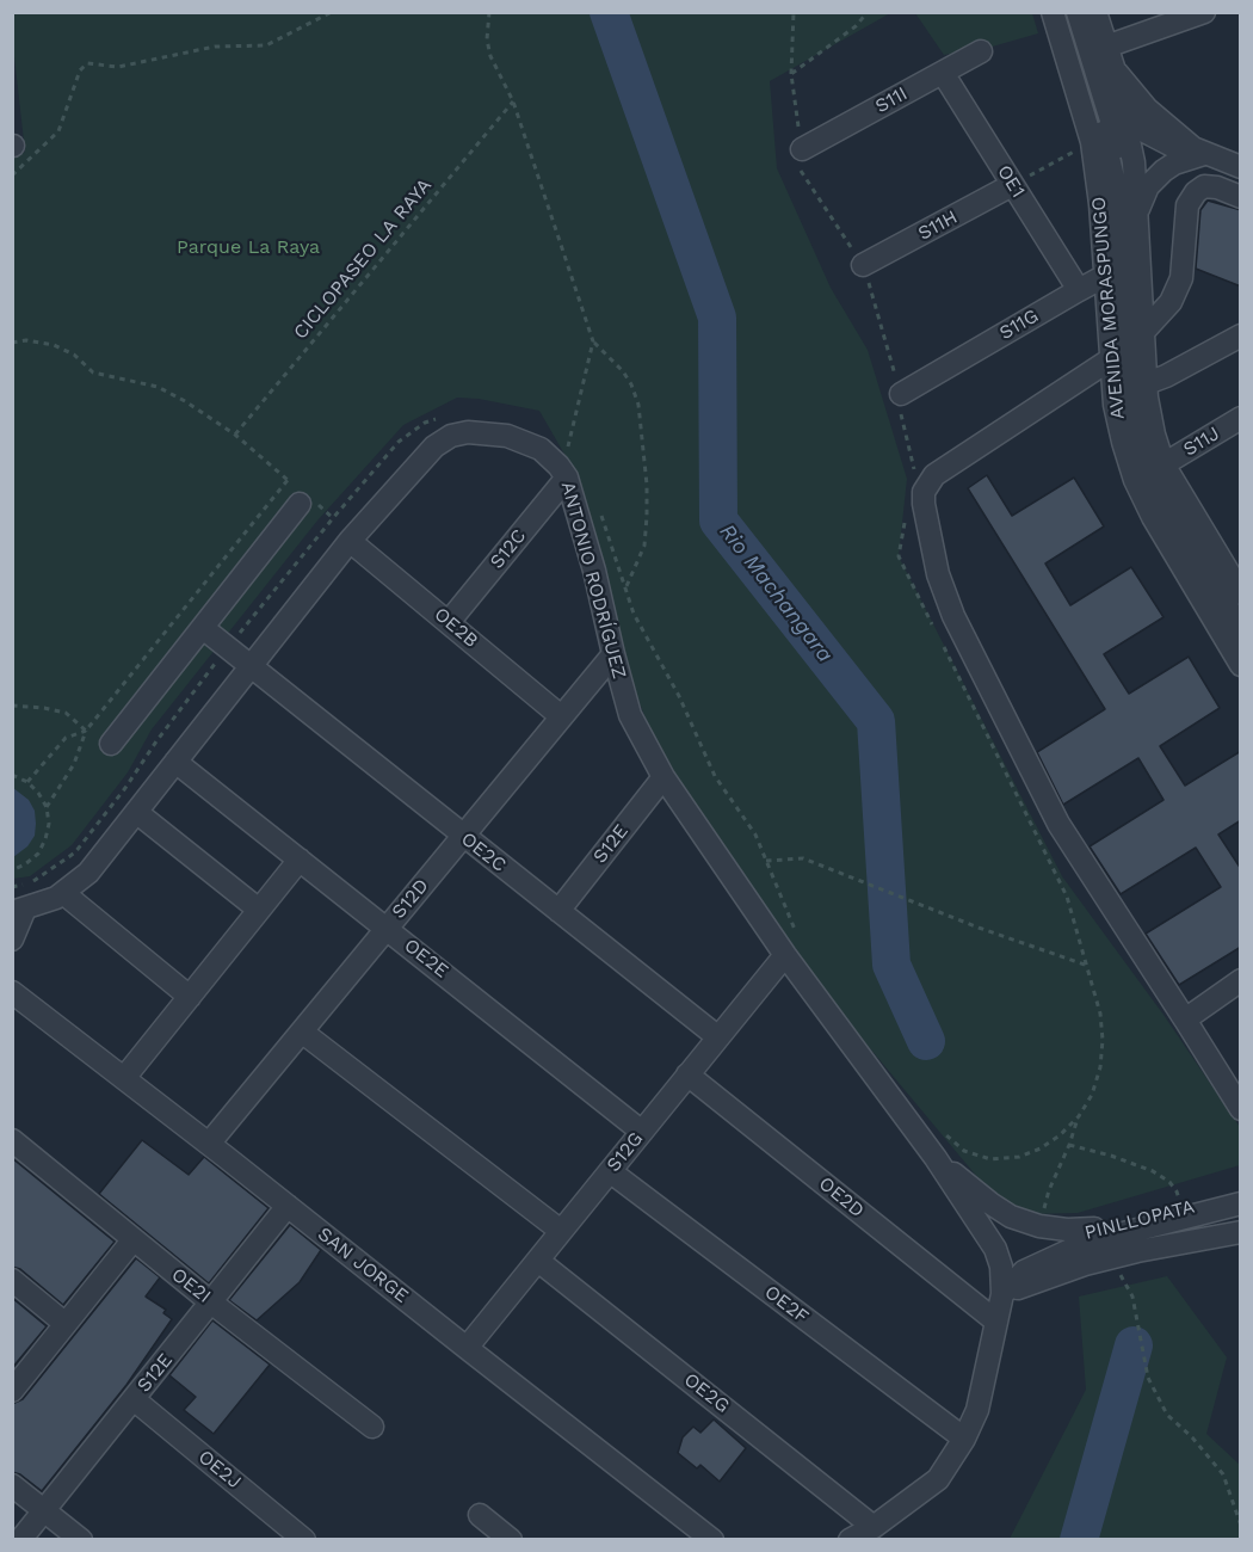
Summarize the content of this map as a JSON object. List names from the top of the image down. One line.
{"streets":{"street":["S11I","OE1","S11H","AVENIDA MORASPUNGO","S11G","S11J","S12C","ANTONIO RODRÍGUEZ","OE2B","S12E","OE2C","S12D","OE2E","S12G","OE2D","PINLLOPATA","SAN JORGE","OE2I","OE2F","OE2G","OE2J"],"path":["CICLOPASEO LA RAYA"]},"crossings":[["S11I","OE1"],["OE1","S11H"],["OE1","S11G"],["AVENIDA MORASPUNGO","S11G"],["AVENIDA MORASPUNGO","S11J"],["S12C","ANTONIO RODRÍGUEZ"],["S12C","OE2B"],["ANTONIO RODRÍGUEZ","OE2B"],["ANTONIO RODRÍGUEZ","S12E"],["ANTONIO RODRÍGUEZ","OE2C"],["ANTONIO RODRÍGUEZ","S12D"],["ANTONIO RODRÍGUEZ","OE2E"],["ANTONIO RODRÍGUEZ","S12G"],["ANTONIO RODRÍGUEZ","OE2D"],["ANTONIO RODRÍGUEZ","PINLLOPATA"],["ANTONIO RODRÍGUEZ","OE2F"],["ANTONIO RODRÍGUEZ","OE2G"],["OE2B","S12D"],["S12E","OE2C"],["S12E","SAN JORGE"],["S12E","OE2I"],["S12E","OE2J"],["OE2C","S12D"],["OE2C","S12G"],["S12D","OE2E"],["S12D","SAN JORGE"],["OE2E","S12G"],["S12G","OE2D"],["S12G","SAN JORGE"],["S12G","OE2F"],["S12G","OE2G"]],"water":["Rio Machangara"],"parks":["Parque La Raya"]}
